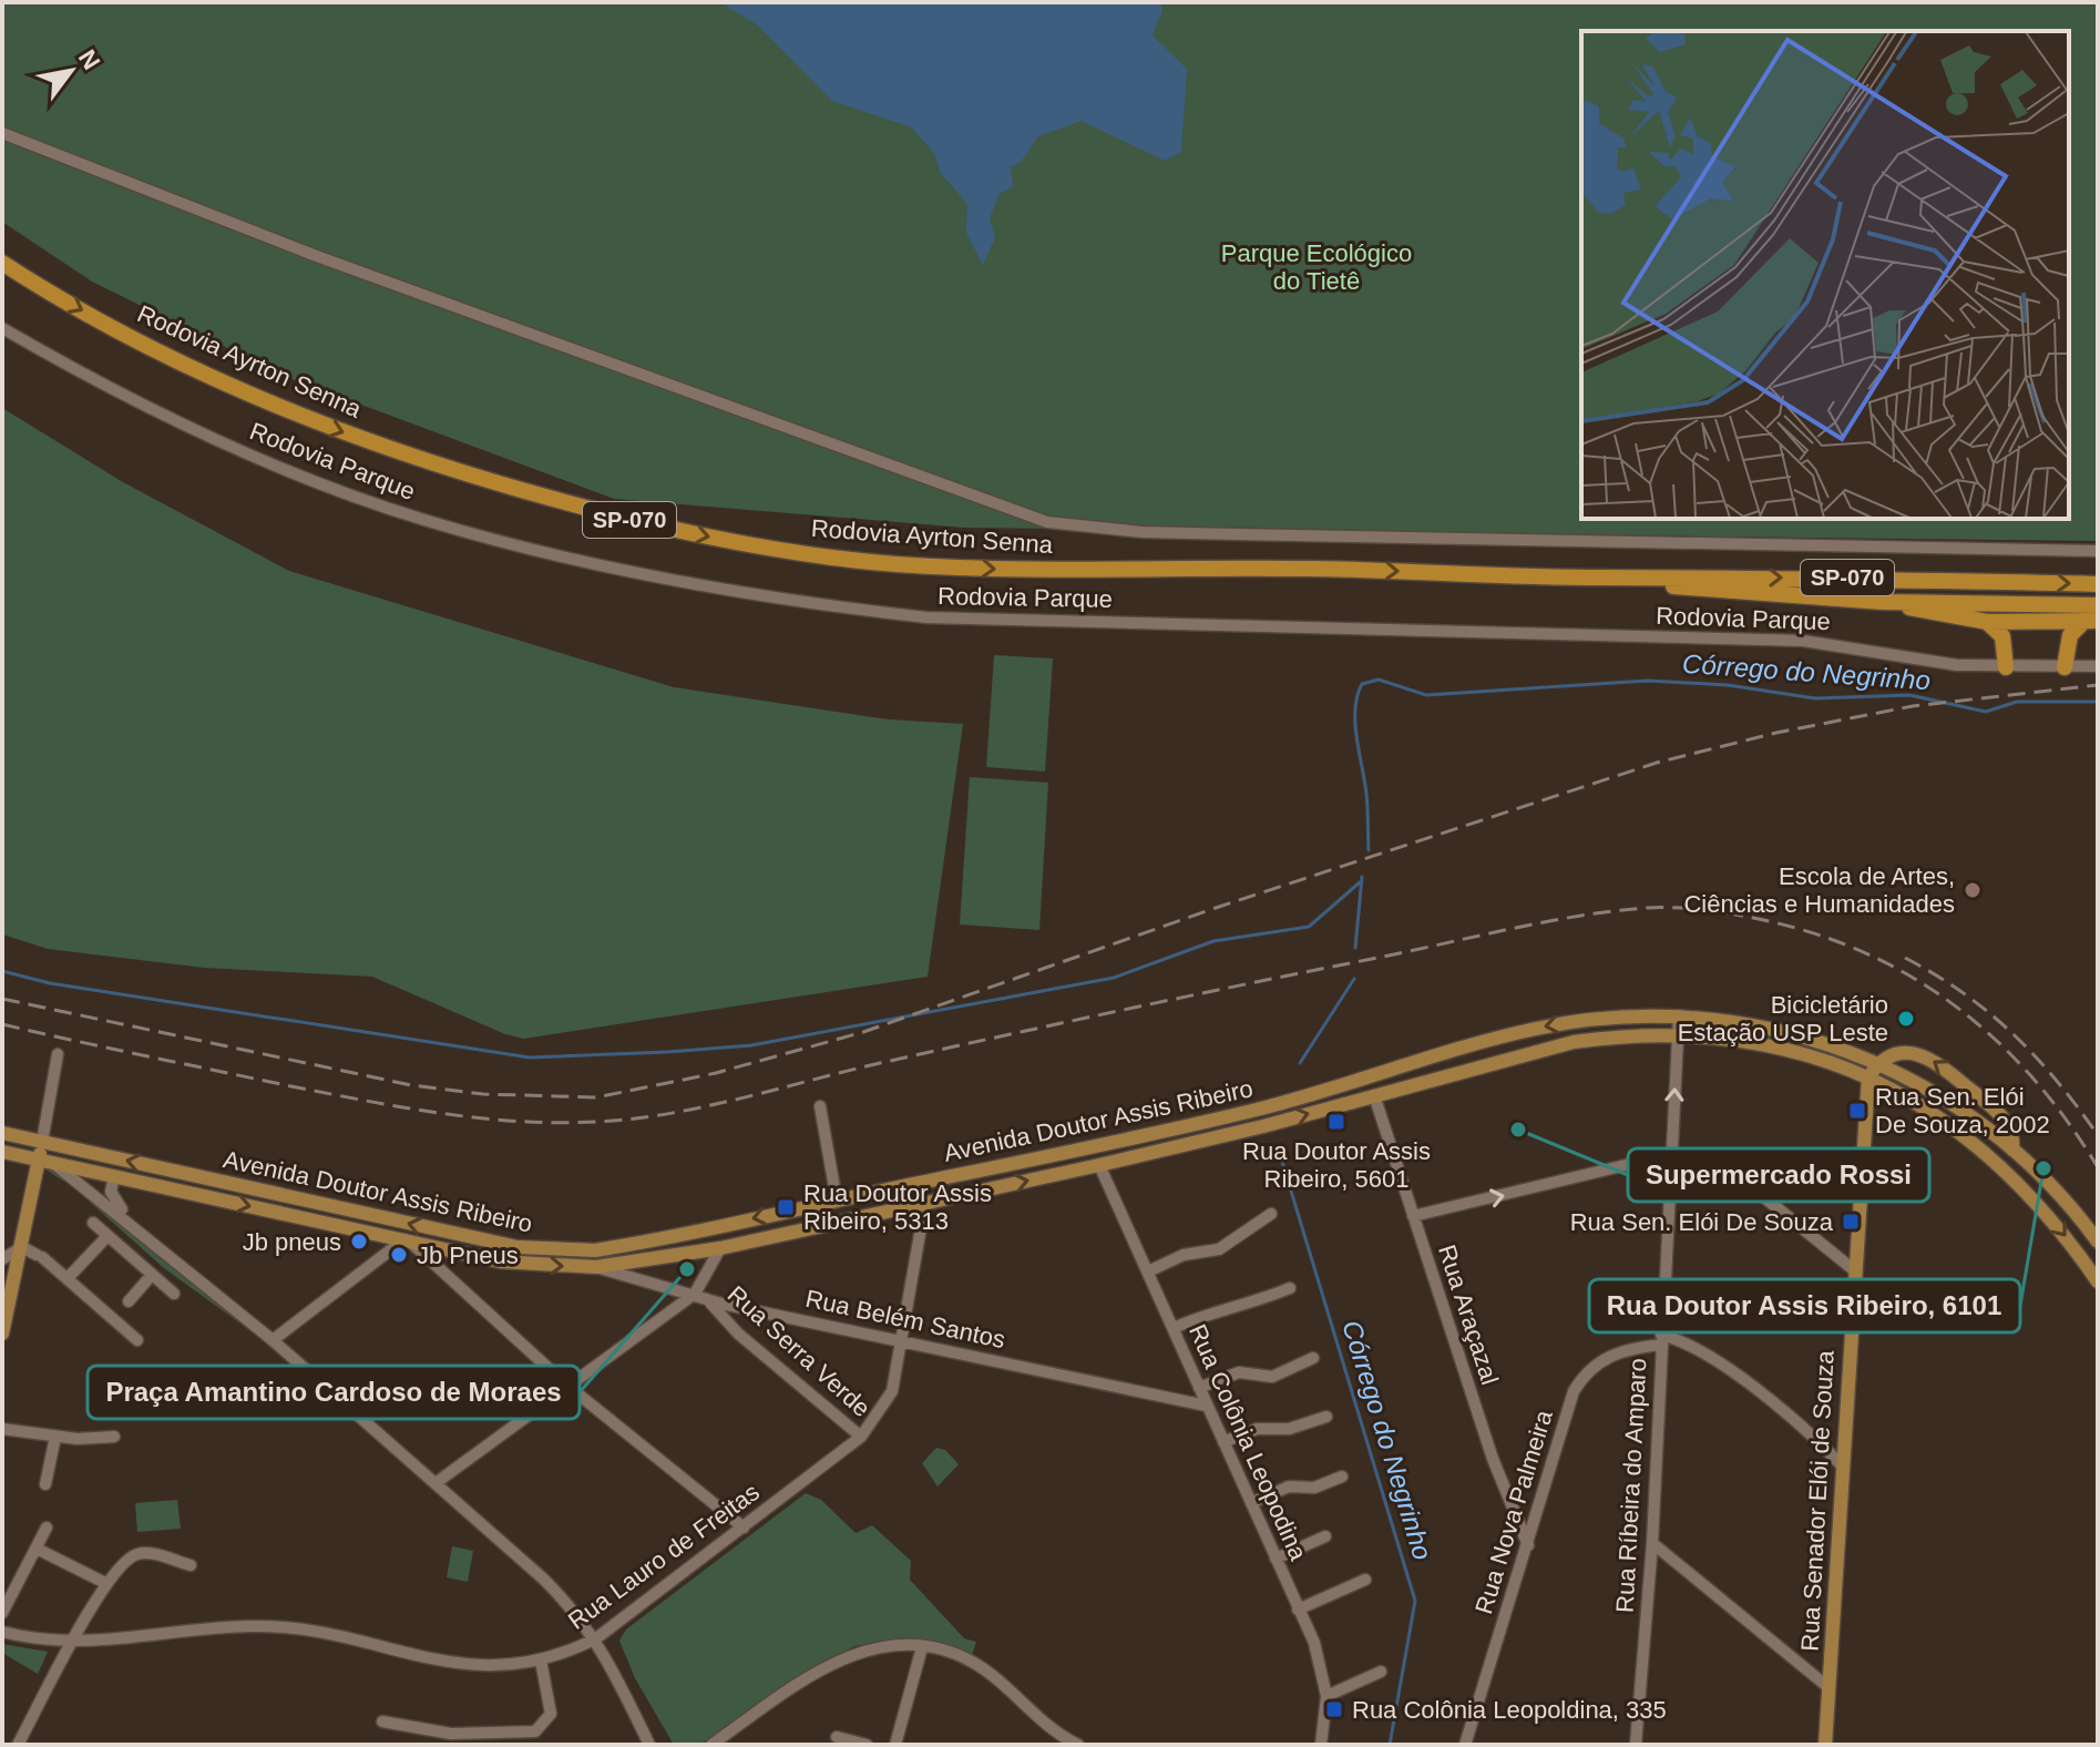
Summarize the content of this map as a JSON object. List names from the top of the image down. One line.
{"streets":{"highway":["Rodovia Ayrton Senna","SP-070"],"main road":["Avenida Doutor Assis Ribeiro","Rua Senador Elói de Souza"],"street":["Rodovia Parque","Rua Araçazal","Rua Belém Santos","Rua Serra Verde","Rua Colônia Leopodina","Rua Ríbeira do Amparo","Rua Nova Palmeira","Rua Lauro de Freitas"]},"crossings":[["Avenida Doutor Assis Ribeiro","Rua Araçazal"],["Avenida Doutor Assis Ribeiro","Rua Belém Santos"],["Avenida Doutor Assis Ribeiro","Rua Colônia Leopodina"],["Avenida Doutor Assis Ribeiro","Rua Ríbeira do Amparo"],["Avenida Doutor Assis Ribeiro","Rua Senador Elói de Souza"],["Avenida Doutor Assis Ribeiro","Rua Lauro de Freitas"],["Rua Araçazal","Rua Nova Palmeira"],["Rua Belém Santos","Rua Serra Verde"],["Rua Belém Santos","Rua Colônia Leopodina"],["Rua Belém Santos","Rua Lauro de Freitas"],["Rua Serra Verde","Rua Lauro de Freitas"],["Rua Ríbeira do Amparo","Rua Nova Palmeira"]],"water":["Córrego do Negrinho"],"parks":["Parque Ecológico do Tietê"],"places":{"other":["Escola de Artes, Ciências e Humanidades","Bicicletário Estação USP Leste","Supermercado Rossi","Rua Doutor Assis Ribeiro, 6101","Jb pneus","Jb Pneus","Praça Amantino Cardoso de Moraes"],"transit":["Rua Sen. Elói De Souza, 2002","Rua Doutor Assis Ribeiro, 5601","Rua Doutor Assis Ribeiro, 5313","Rua Sen. Elói De Souza","Rua Colônia Leopoldina, 335"]},"north":"top right"}
